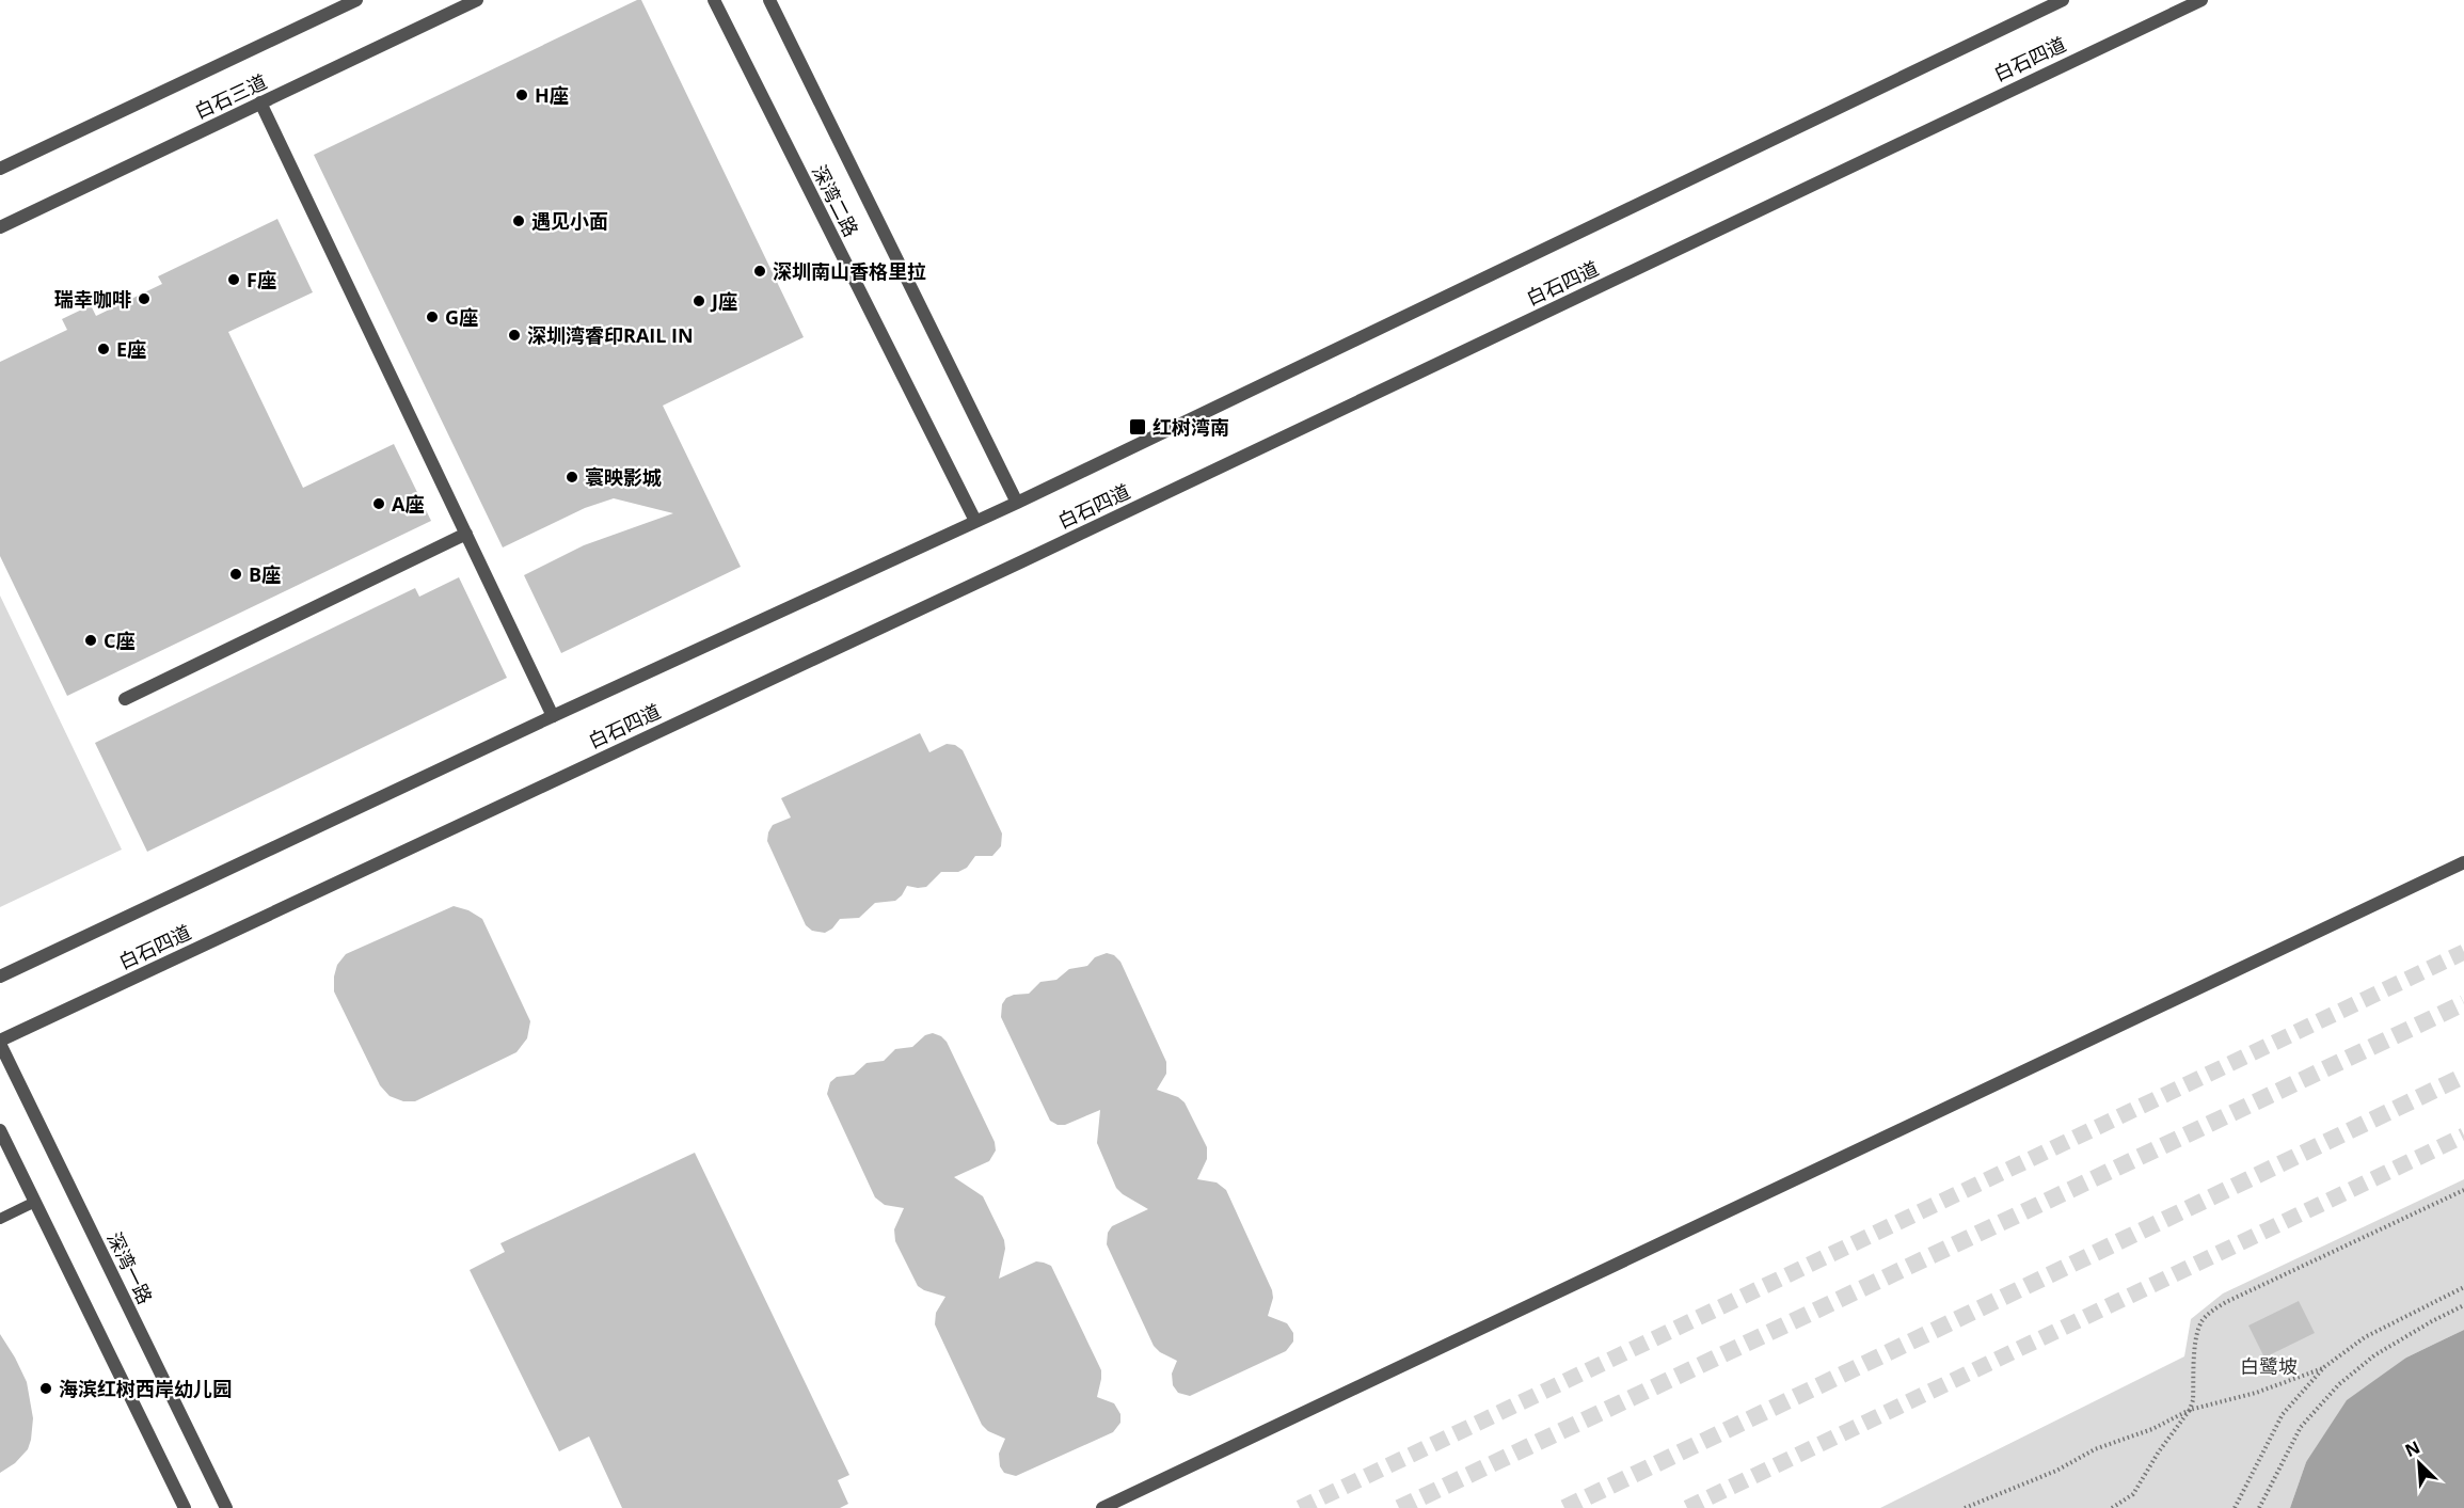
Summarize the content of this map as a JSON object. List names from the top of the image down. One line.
{"streets":{"street":["白石四道","白石三道","深湾二路","深湾一路"]},"crossings":[["白石四道","深湾二路"],["白石四道","深湾一路"]],"parks":["白鹭坡"],"places":{"other":["H座","遇见小面","深圳南山香格里拉","F座","瑞幸咖啡","J座","G座","深圳湾睿印RAIL IN","E座","寰映影城","A座","B座","C座","海滨红树西岸幼儿园"],"transit":["红树湾南"]},"north":"top left"}
